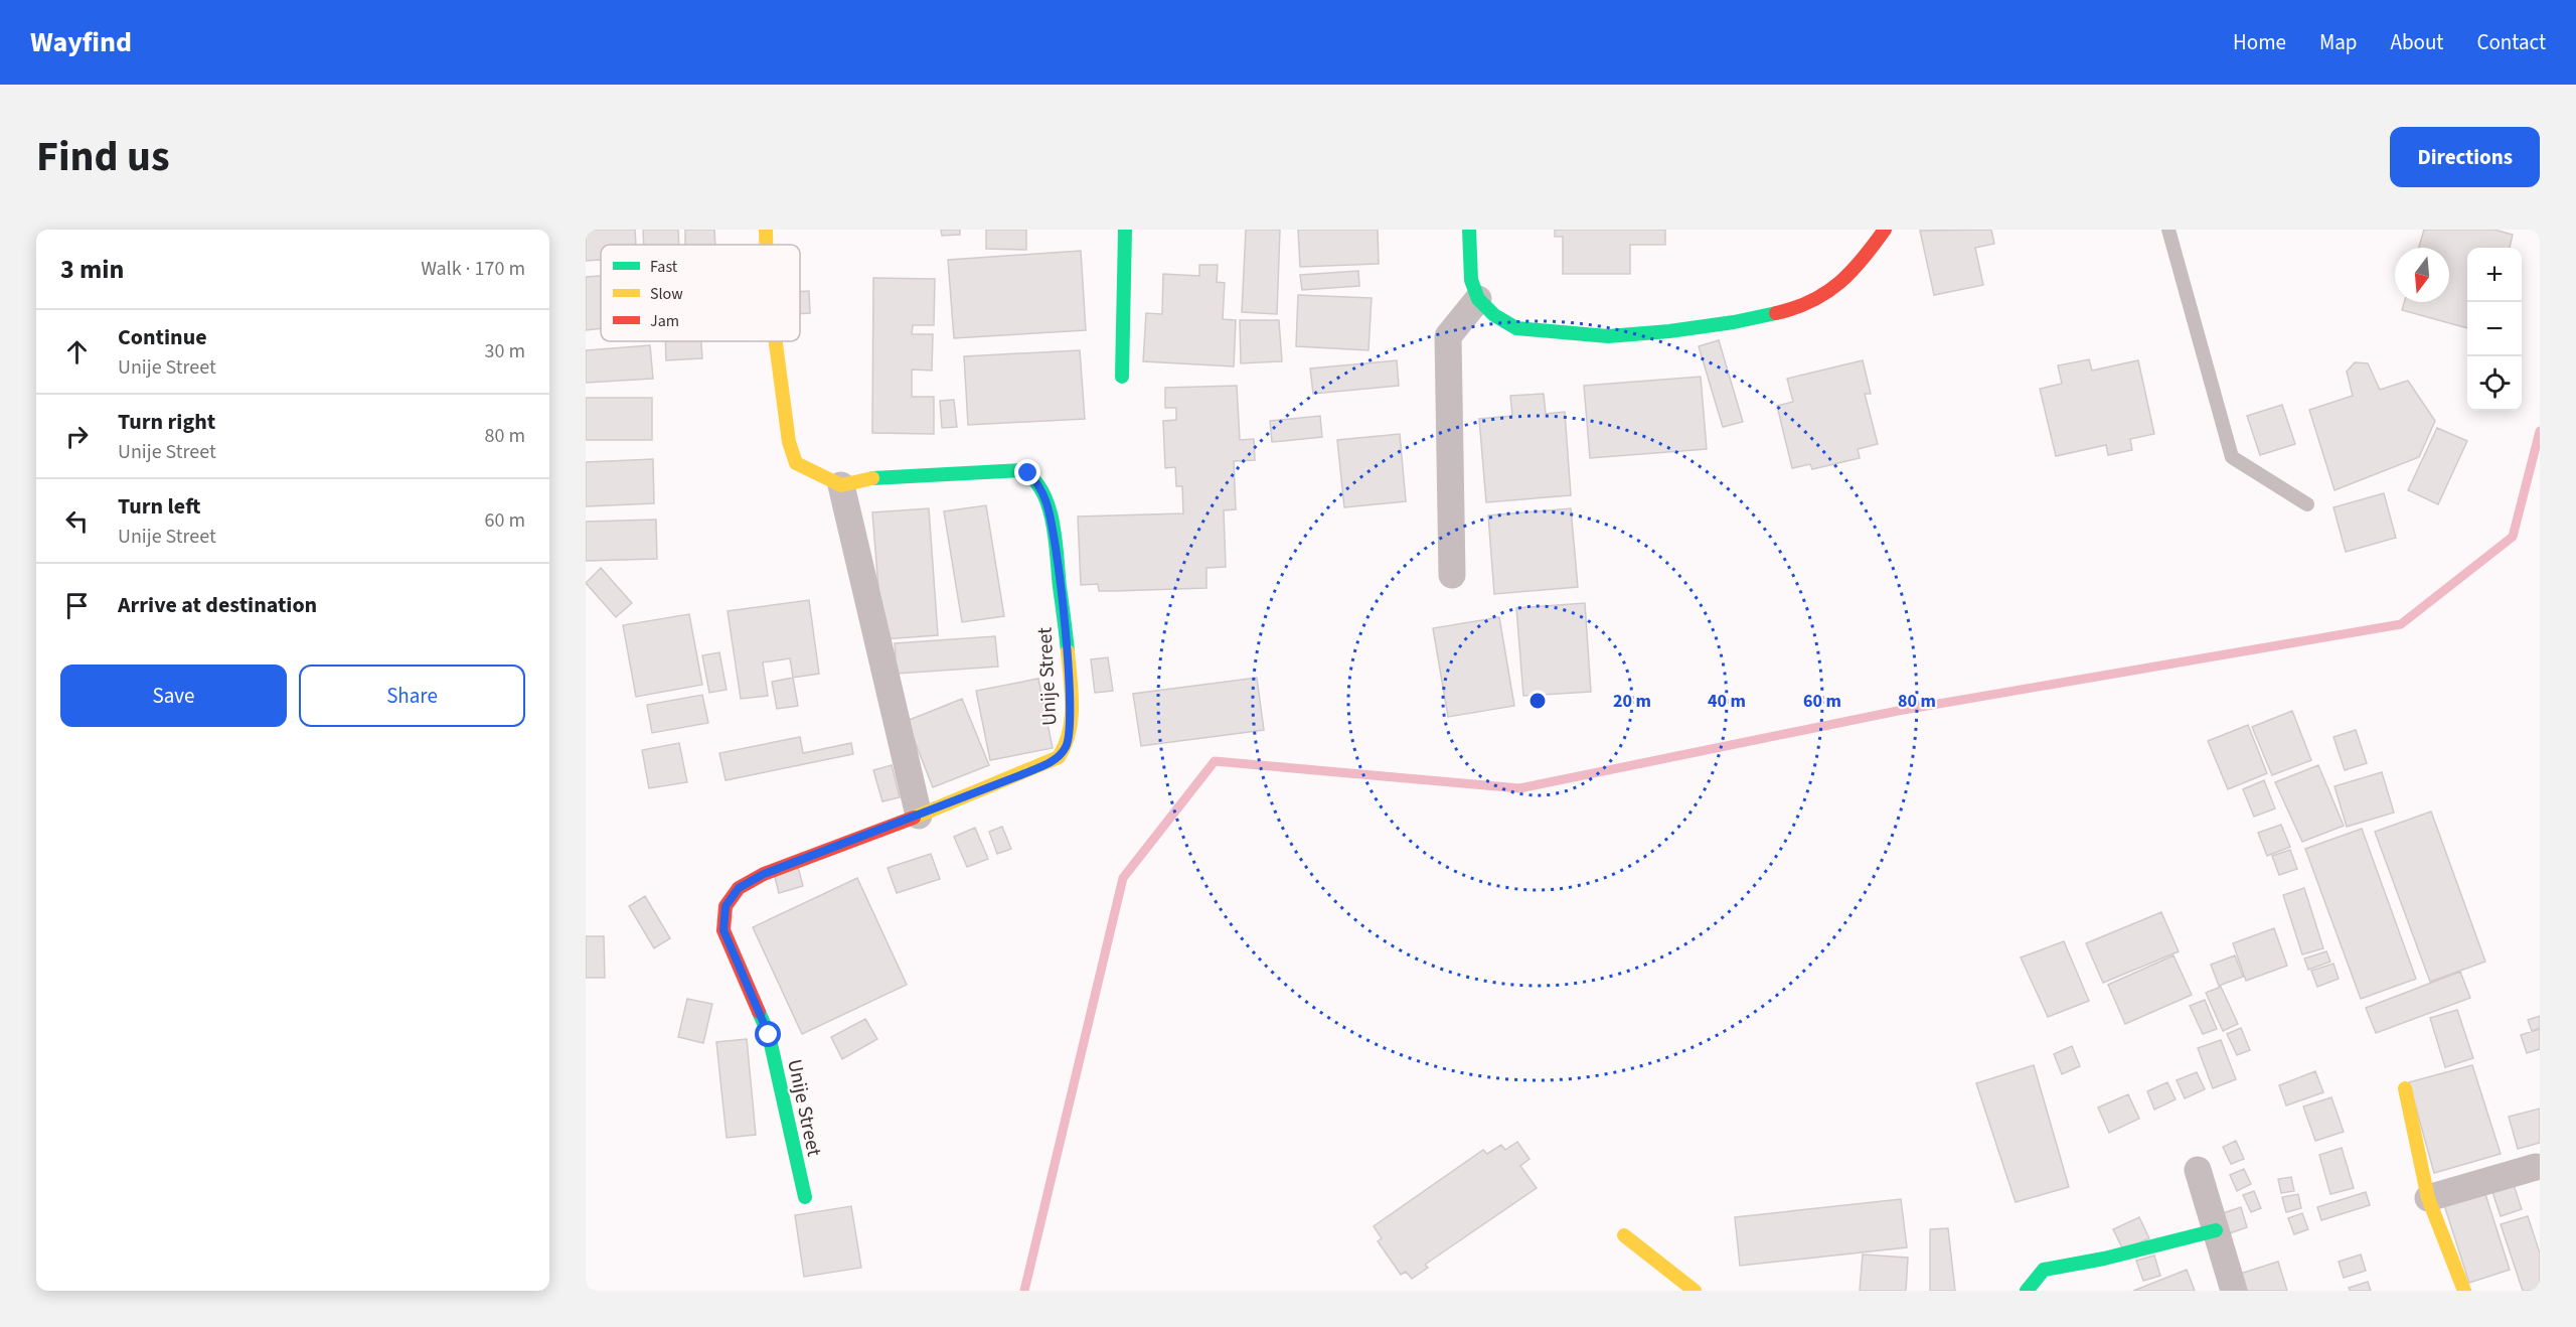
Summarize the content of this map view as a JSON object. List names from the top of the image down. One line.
{"streets":{"street":["Unije Street"]},"legend":["Fast","Slow","Jam"],"north":"bottom","page":{"header":"Wayfind","nav":["Home","Map","About","Contact"],"title":"Find us","buttons":["Directions",["Save","Share"]],"heading":["3 min","Walk · 170 m"],"map_buttons":["+","−"],"list":[["Continue","Unije Street","30 m"],["Turn right","Unije Street","80 m"],["Turn left","Unije Street","60 m"],"Arrive at destination"]},"rings":["20 m","40 m","60 m","80 m"]}
